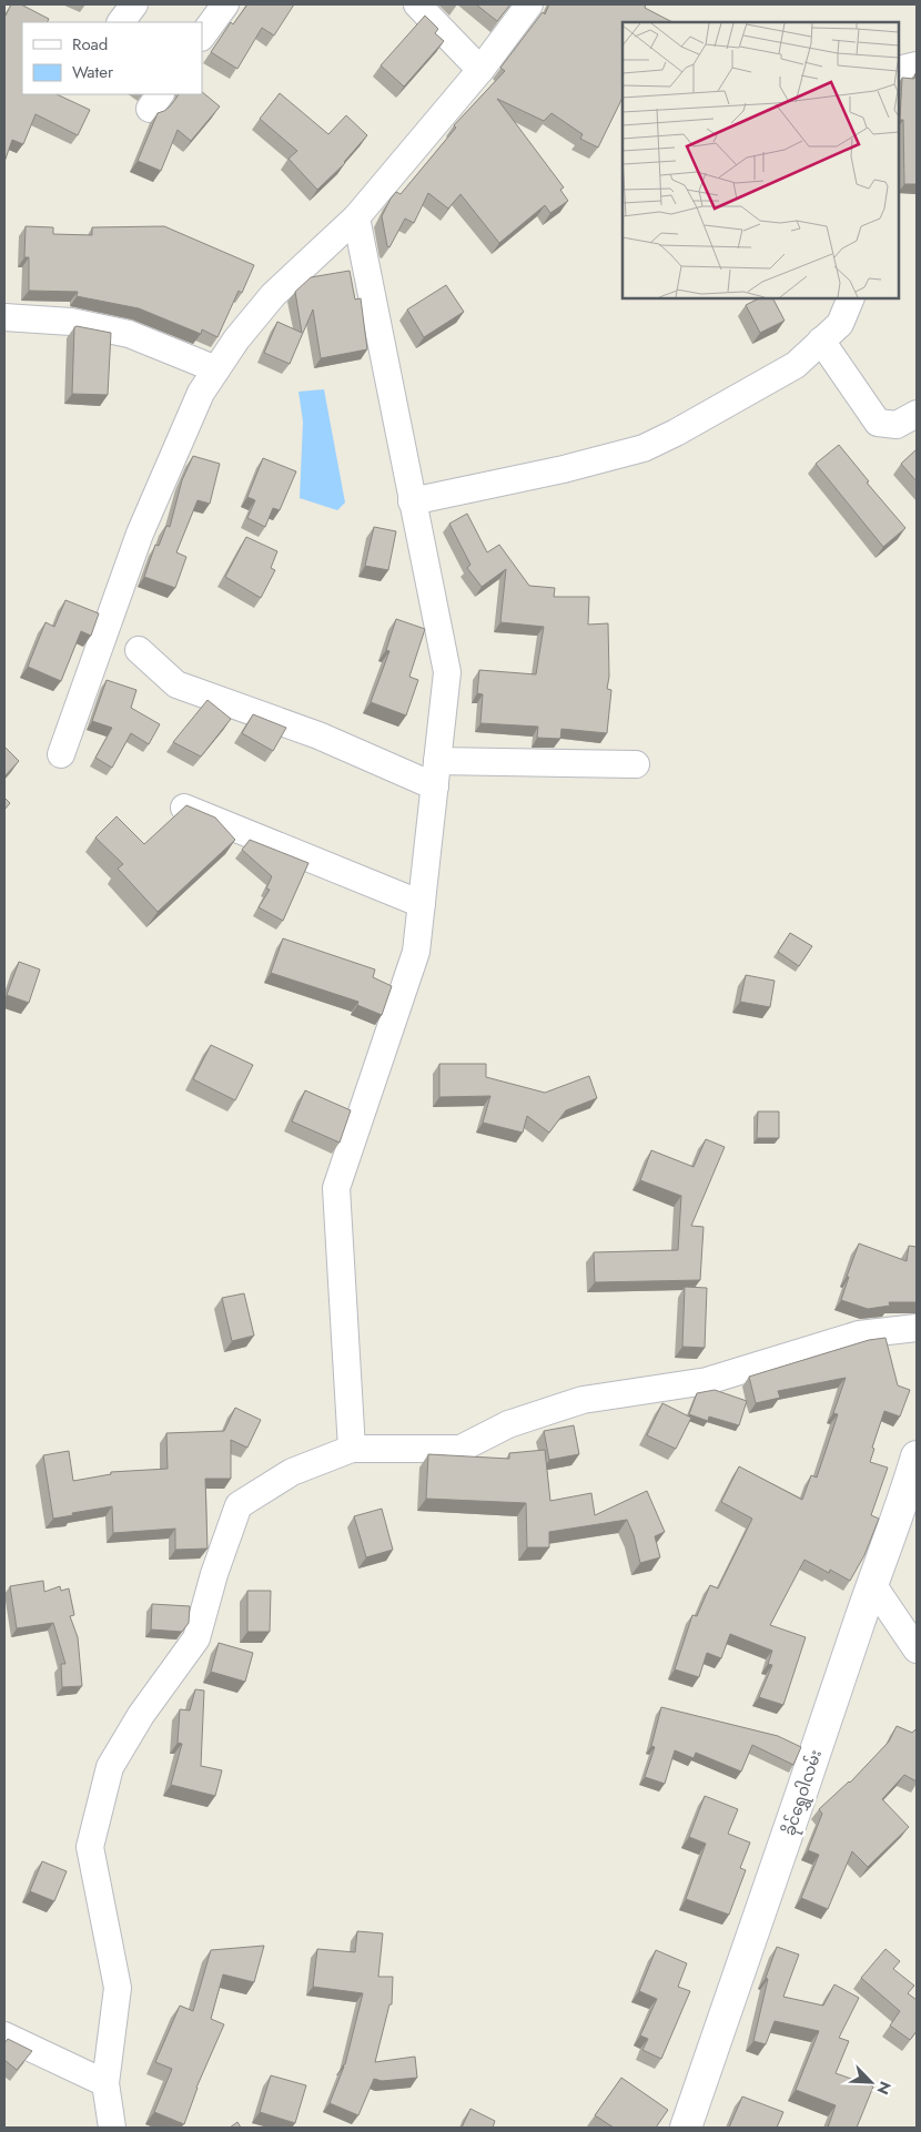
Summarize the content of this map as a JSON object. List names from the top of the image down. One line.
{"streets":{"street":["ခိုင်ရွှေဝါလမ်း"]},"legend":["Road","Water"],"north":"bottom right"}
